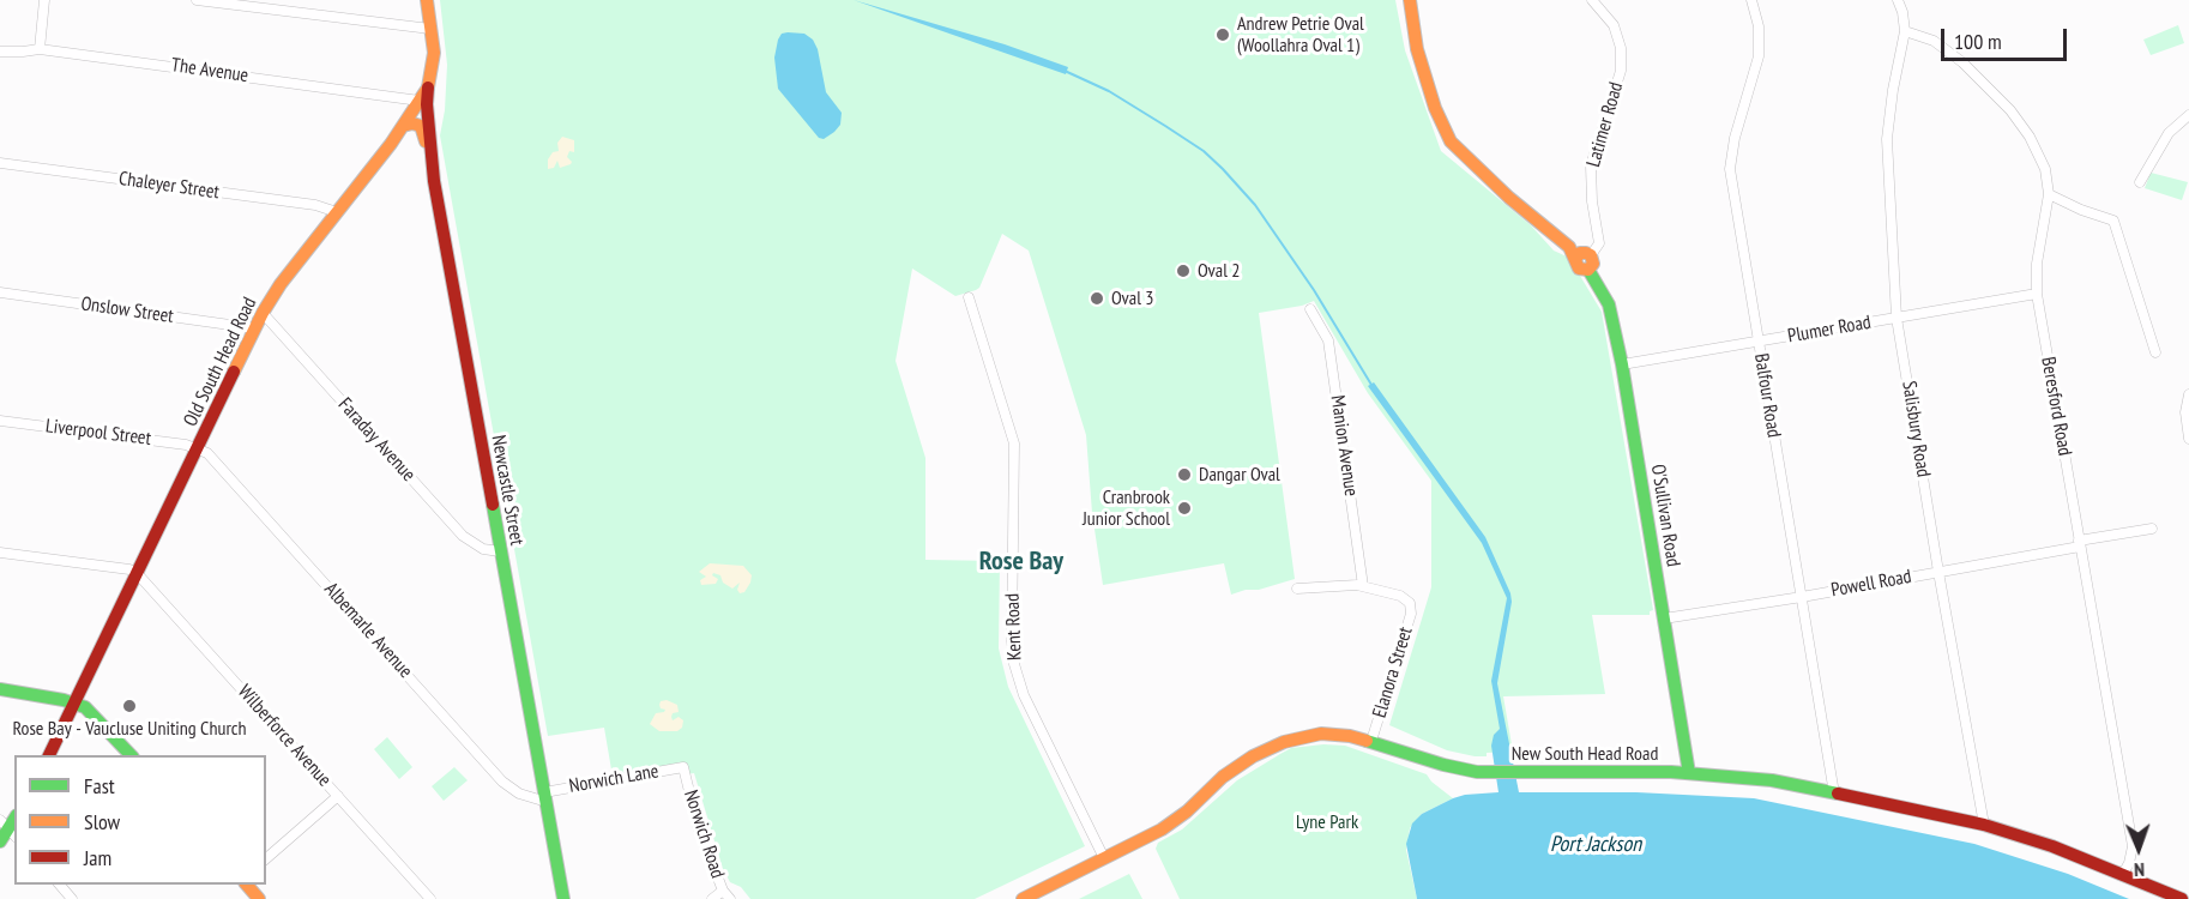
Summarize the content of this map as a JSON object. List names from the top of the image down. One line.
{"streets":{"main road":["Old South Head Road","Newcastle Street","O'Sullivan Road","New South Head Road"],"street":["The Avenue","Latimer Road","Chaleyer Street","Onslow Street","Plumer Road","Balfour Road","Beresford Road","Salisbury Road","Liverpool Street","Faraday Avenue","Manion Avenue","Powell Road","Kent Road","Albemarle Avenue","Elanora Street","Wilberforce Avenue","Norwich Lane","Norwich Road"]},"crossings":[["The Avenue","Old South Head Road"],["Latimer Road","O'Sullivan Road"],["Chaleyer Street","Old South Head Road"],["Onslow Street","Old South Head Road"],["Plumer Road","Balfour Road"],["Plumer Road","Beresford Road"],["Plumer Road","Salisbury Road"],["Plumer Road","O'Sullivan Road"],["Old South Head Road","Liverpool Street"],["Old South Head Road","Faraday Avenue"],["Old South Head Road","Newcastle Street"],["Old South Head Road","Albemarle Avenue"],["Old South Head Road","Wilberforce Avenue"],["Balfour Road","Powell Road"],["Balfour Road","New South Head Road"],["Beresford Road","Salisbury Road"],["Beresford Road","Powell Road"],["Beresford Road","New South Head Road"],["Salisbury Road","Powell Road"],["Salisbury Road","New South Head Road"],["Liverpool Street","Albemarle Avenue"],["Faraday Avenue","Newcastle Street"],["Manion Avenue","Elanora Street"],["Newcastle Street","Albemarle Avenue"],["Newcastle Street","Norwich Lane"],["O'Sullivan Road","Powell Road"],["O'Sullivan Road","New South Head Road"],["Kent Road","New South Head Road"],["Albemarle Avenue","Norwich Lane"],["Elanora Street","New South Head Road"],["Norwich Lane","Norwich Road"]],"districts":["Rose Bay"],"water":["Port Jackson"],"parks":["Lyne Park"],"places":["Andrew Petrie Oval (Woollahra Oval 1)","Oval 2","Oval 3","Dangar Oval","Cranbrook Junior School","Rose Bay - Vaucluse Uniting Church"],"legend":["Fast","Slow","Jam"],"scale_bar":"100 m","north":"bottom"}
